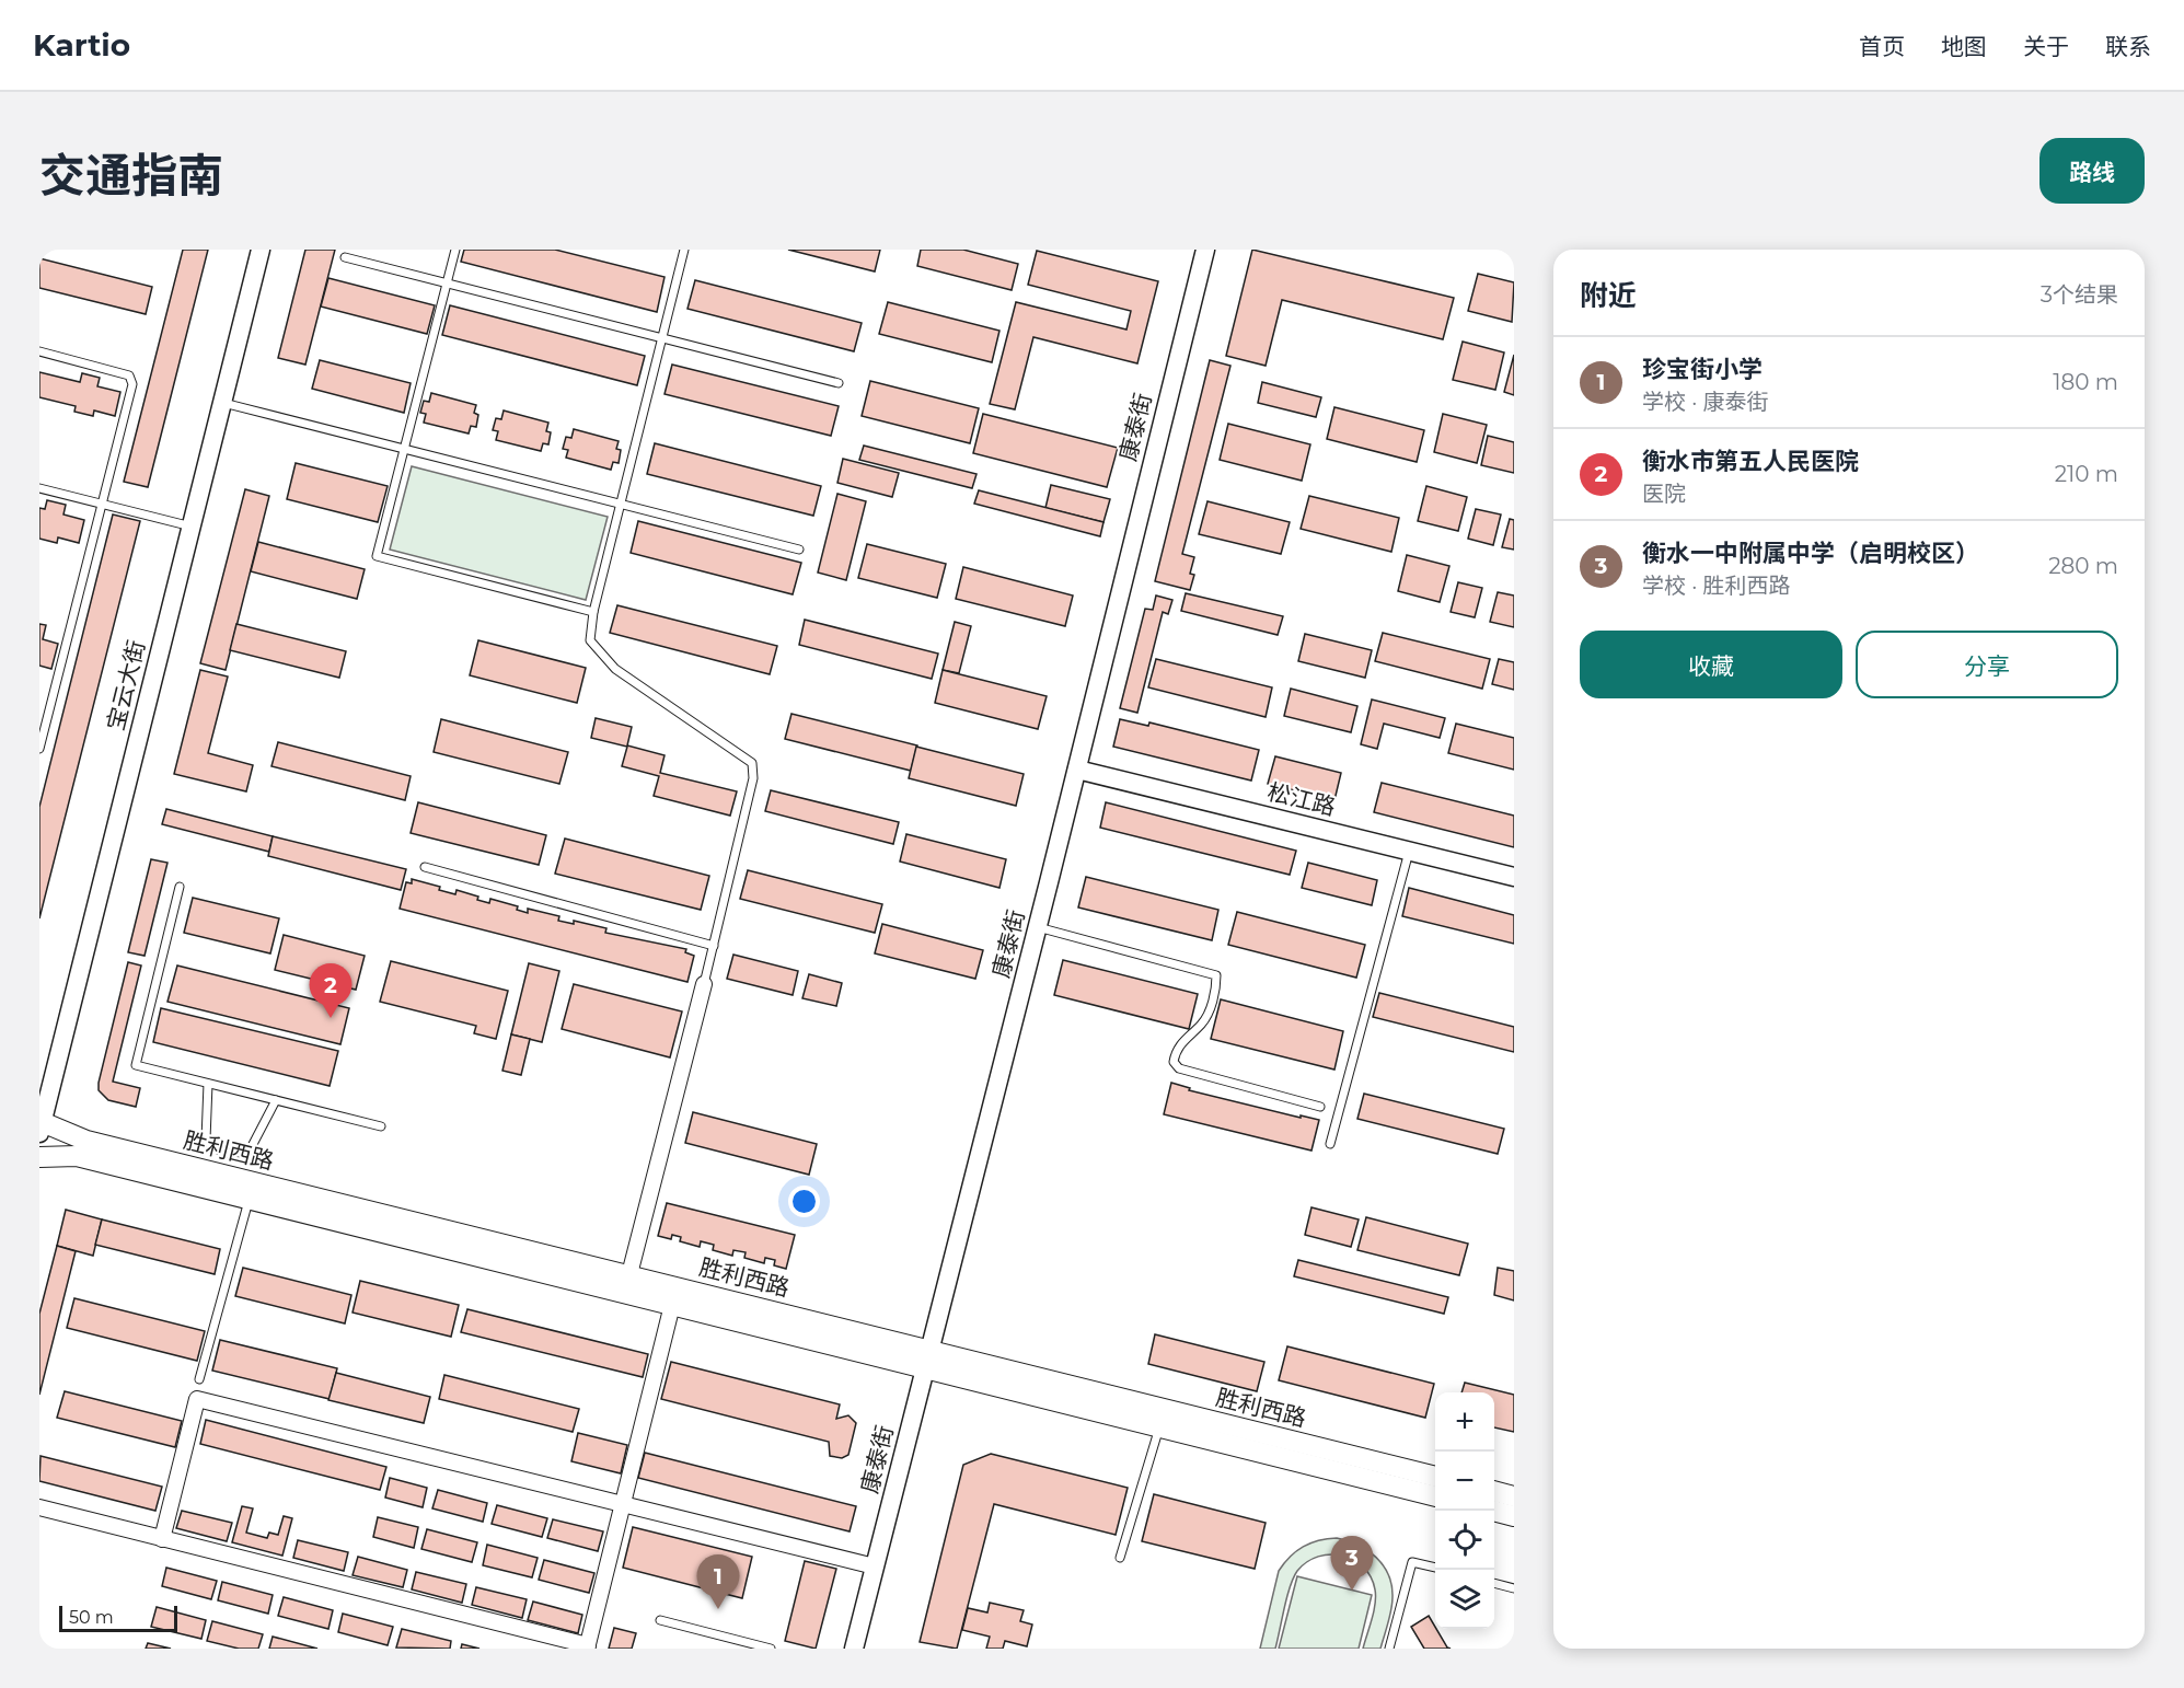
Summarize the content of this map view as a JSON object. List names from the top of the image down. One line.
{"streets":{"main road":["胜利西路"],"street":["康泰街","宝云大街","松江路"]},"crossings":[["康泰街","松江路"],["康泰街","胜利西路"],["宝云大街","胜利西路"]],"scale_bar":"50 m","page":{"header":"Kartio","nav":["首页","地图","关于","联系"],"title":"交通指南","buttons":["路线",["收藏","分享"]],"heading":["附近","3个结果"],"list":[{"mark":"1","name":"珍宝街小学","note":"学校 · 康泰街","value":"180 m"},{"mark":"2","name":"衡水市第五人民医院","note":"医院","value":"210 m"},{"mark":"3","name":"衡水一中附属中学（启明校区）","note":"学校 · 胜利西路","value":"280 m"}],"pins":["2","3","1"],"map_buttons":["+","−"],"scale":"50 m"}}
